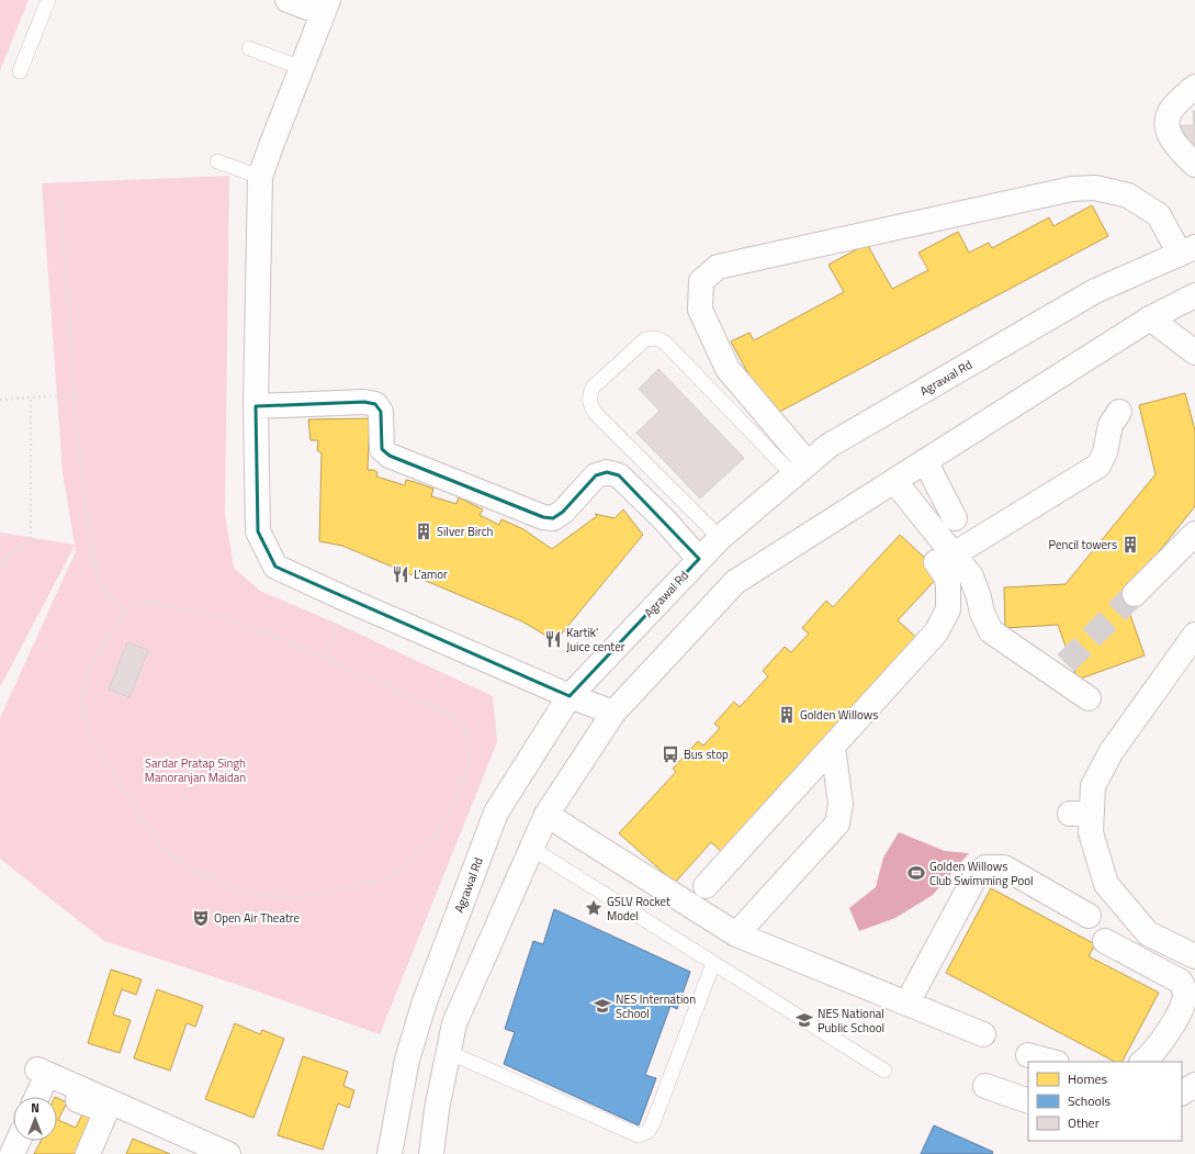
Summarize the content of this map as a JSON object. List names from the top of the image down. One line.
{"streets":{"street":["Agrawal Rd"]},"parks":["Sardar Pratap Singh Manoranjan Maidan"],"places":{"building":["Silver Birch","Pencil towers","Golden Willows"],"restaurant":["L'amor","Kartik' Juice center"],"bus stop":["Bus stop"],"sports":["Golden Willows Club Swimming Pool"],"place":["GSLV Rocket Model"],"theatre":["Open Air Theatre"],"school or university":["NES Internation School","NES National Public School"]},"legend":["Homes","Schools","Other"],"north":"top"}
